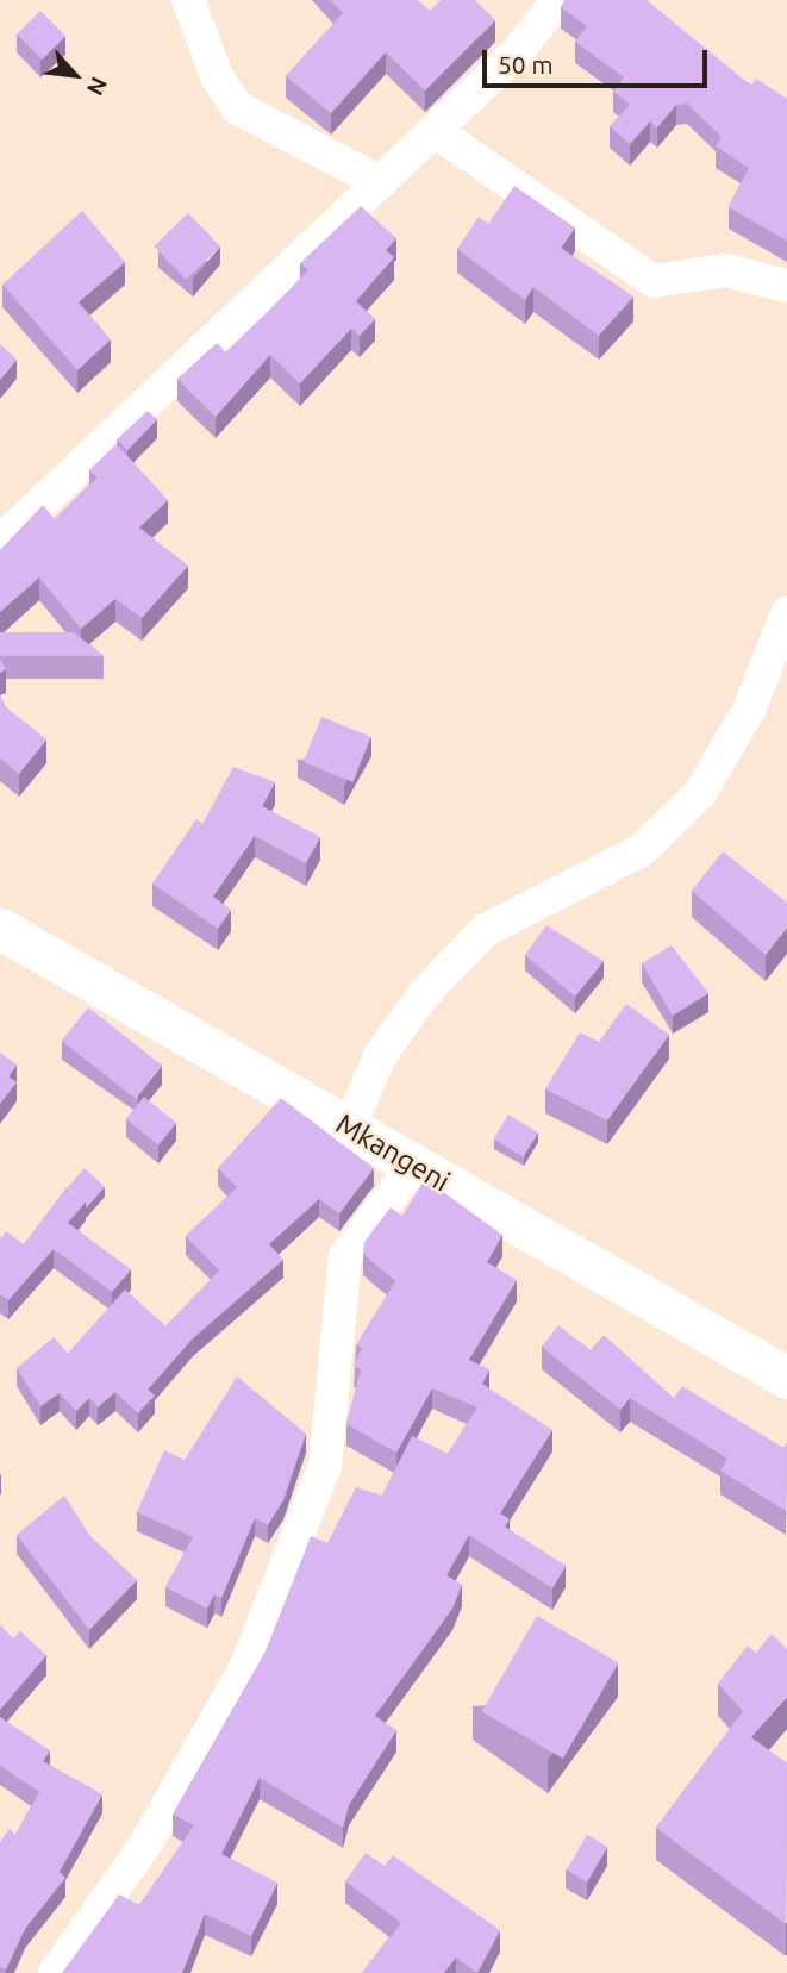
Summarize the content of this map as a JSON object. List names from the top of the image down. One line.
{"streets":{"street":["Mkangeni"]},"scale_bar":"50 m","north":"bottom right"}
